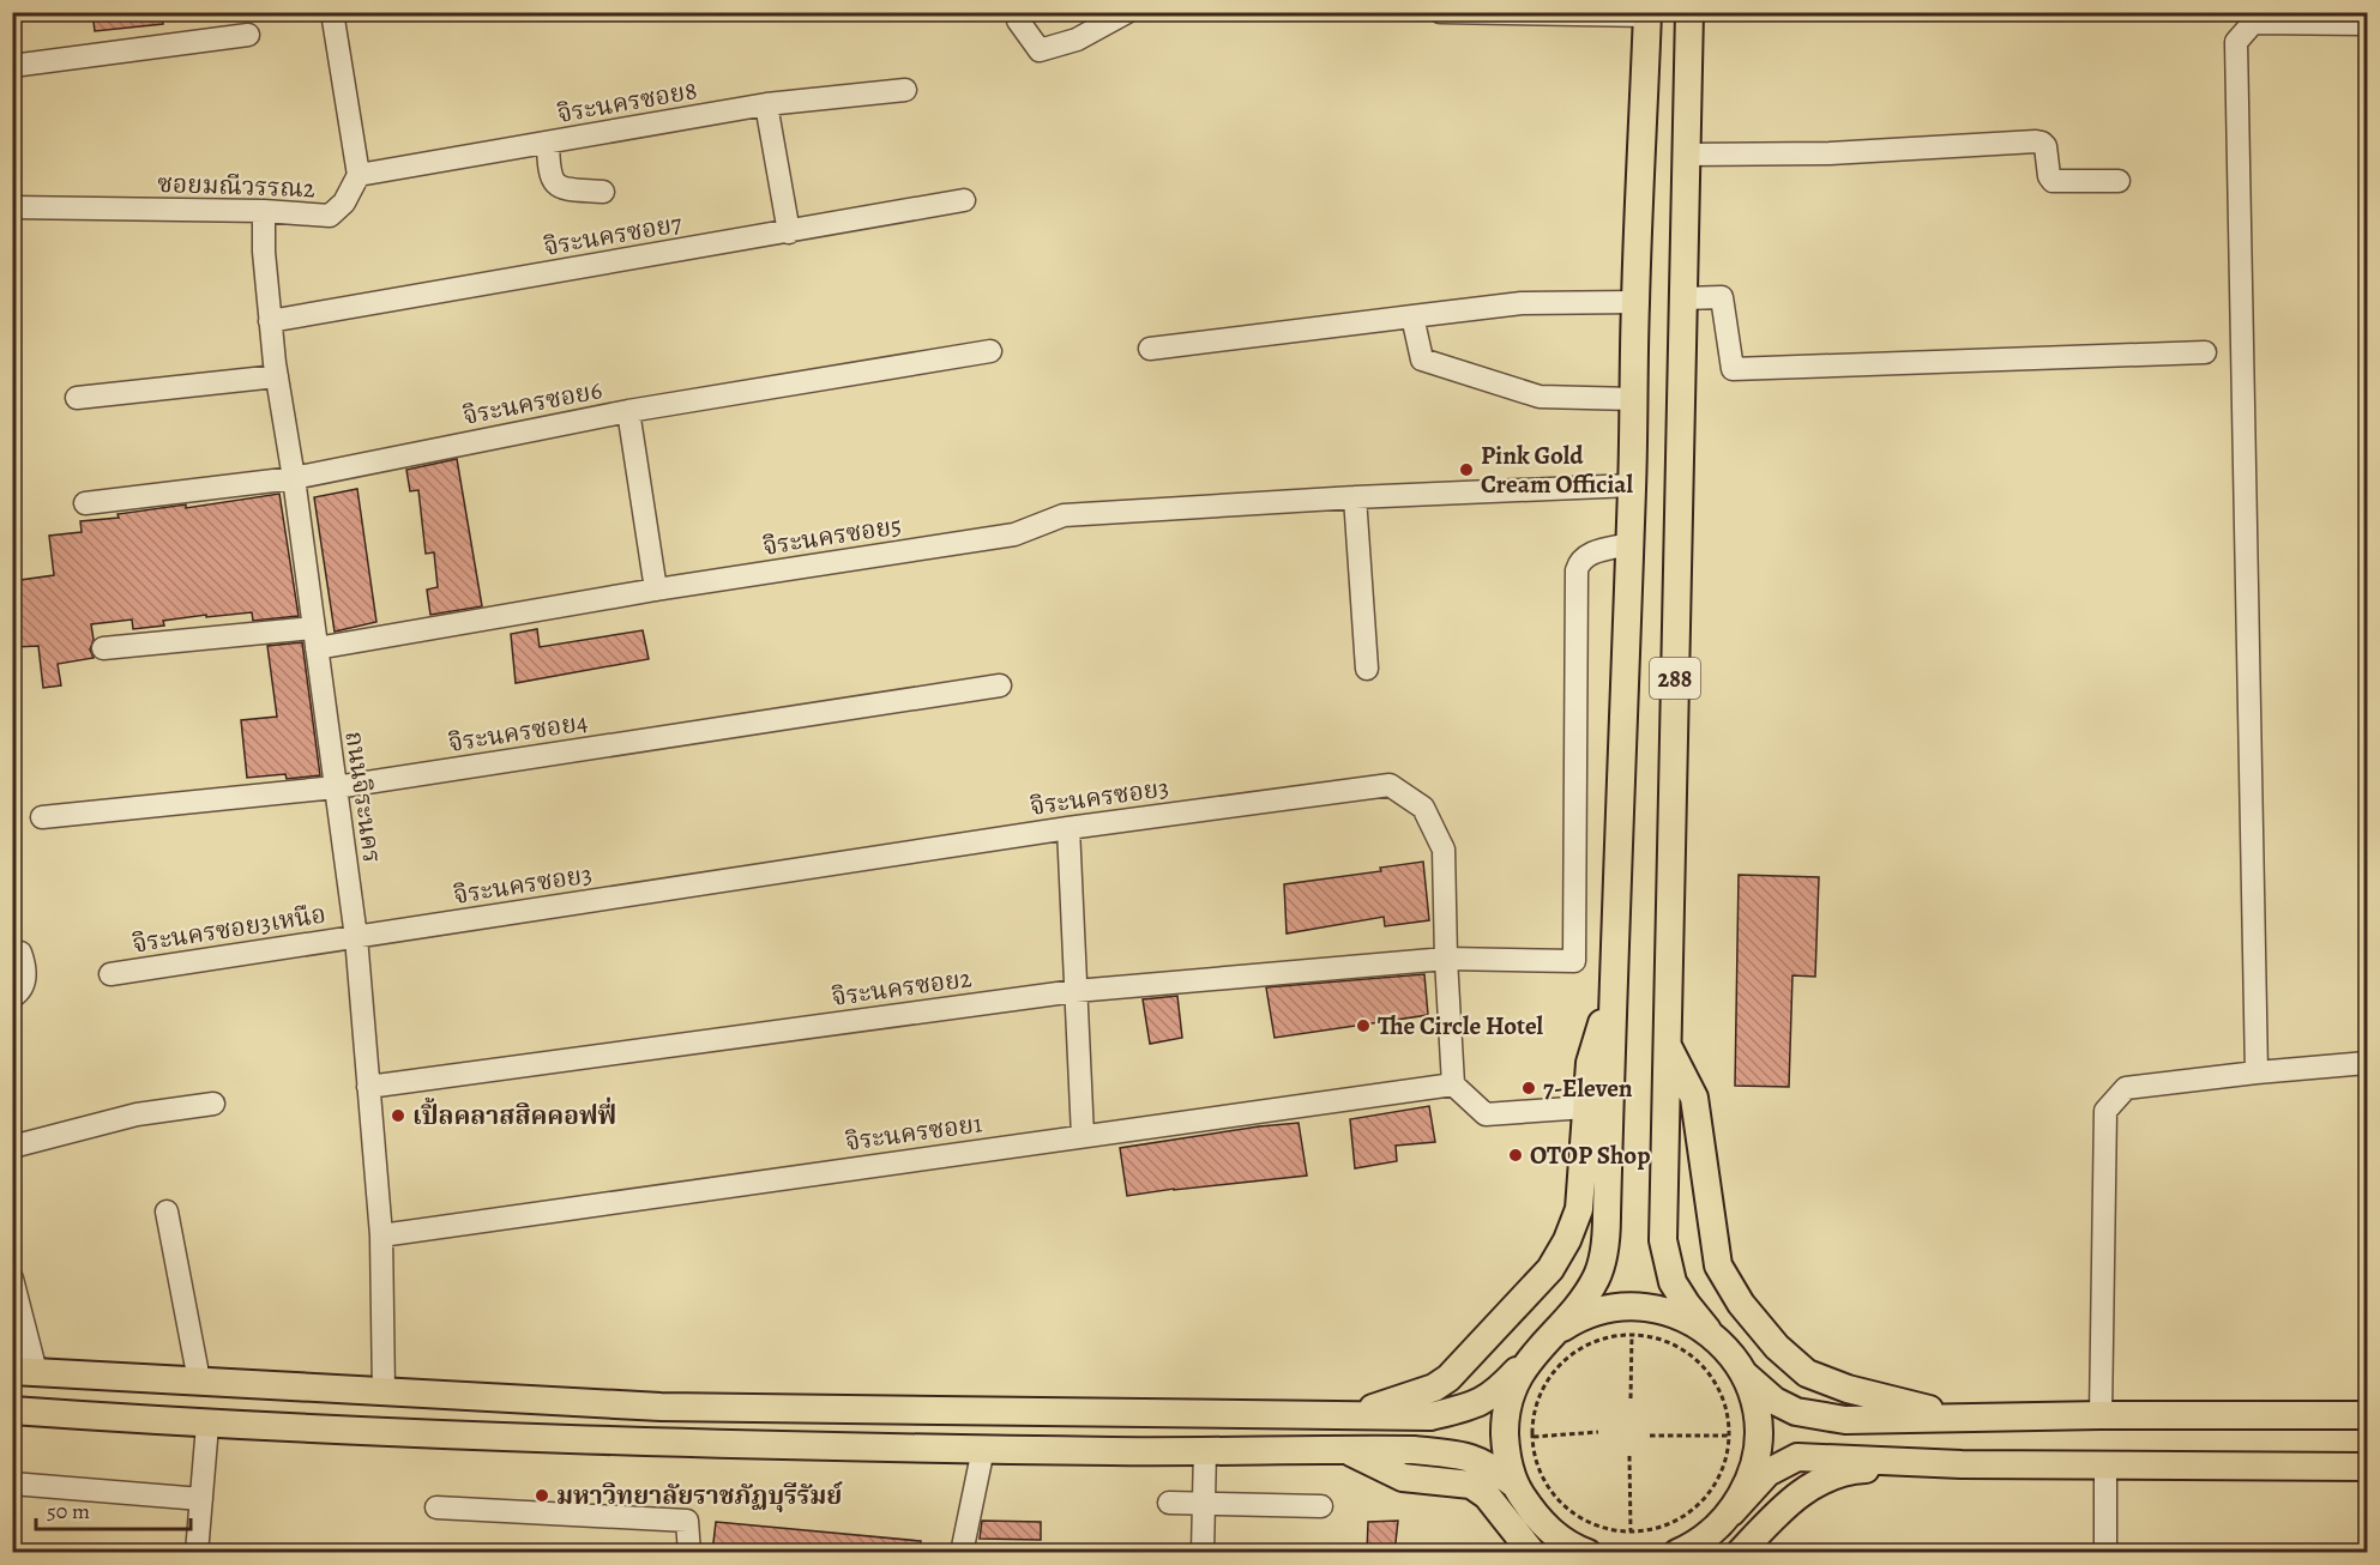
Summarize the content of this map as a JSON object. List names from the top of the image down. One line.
{"streets":{"main road":["288"],"street":["จิระนครซอย8","ซอยมณีวรรณ2","จิระนครซอย7","จิระนครซอย6","จิระนครซอย5","จิระนครซอย4","ถนนจิระนคร","จิระนครซอย3","จิระนครซอย3เหนือ","จิระนครซอย2","จิระนครซอย1"]},"crossings":[["จิระนครซอย8","ซอยมณีวรรณ2"],["ซอยมณีวรรณ2","ถนนจิระนคร"],["จิระนครซอย7","ถนนจิระนคร"],["จิระนครซอย6","ถนนจิระนคร"],["จิระนครซอย5","288"],["จิระนครซอย5","ถนนจิระนคร"],["288","จิระนครซอย2"],["จิระนครซอย4","ถนนจิระนคร"],["ถนนจิระนคร","จิระนครซอย3"],["ถนนจิระนคร","จิระนครซอย3เหนือ"],["ถนนจิระนคร","จิระนครซอย2"],["ถนนจิระนคร","จิระนครซอย1"],["จิระนครซอย3","จิระนครซอย3เหนือ"],["จิระนครซอย3","จิระนครซอย2"],["จิระนครซอย3","จิระนครซอย1"]],"places":["Pink Gold Cream Official","The Circle Hotel","7-Eleven","เปิ้ลคลาสสิคคอฟฟี่","OTOP Shop","มหาวิทยาลัยราชภัฏบุรีรัมย์"],"scale_bar":"50 m"}
